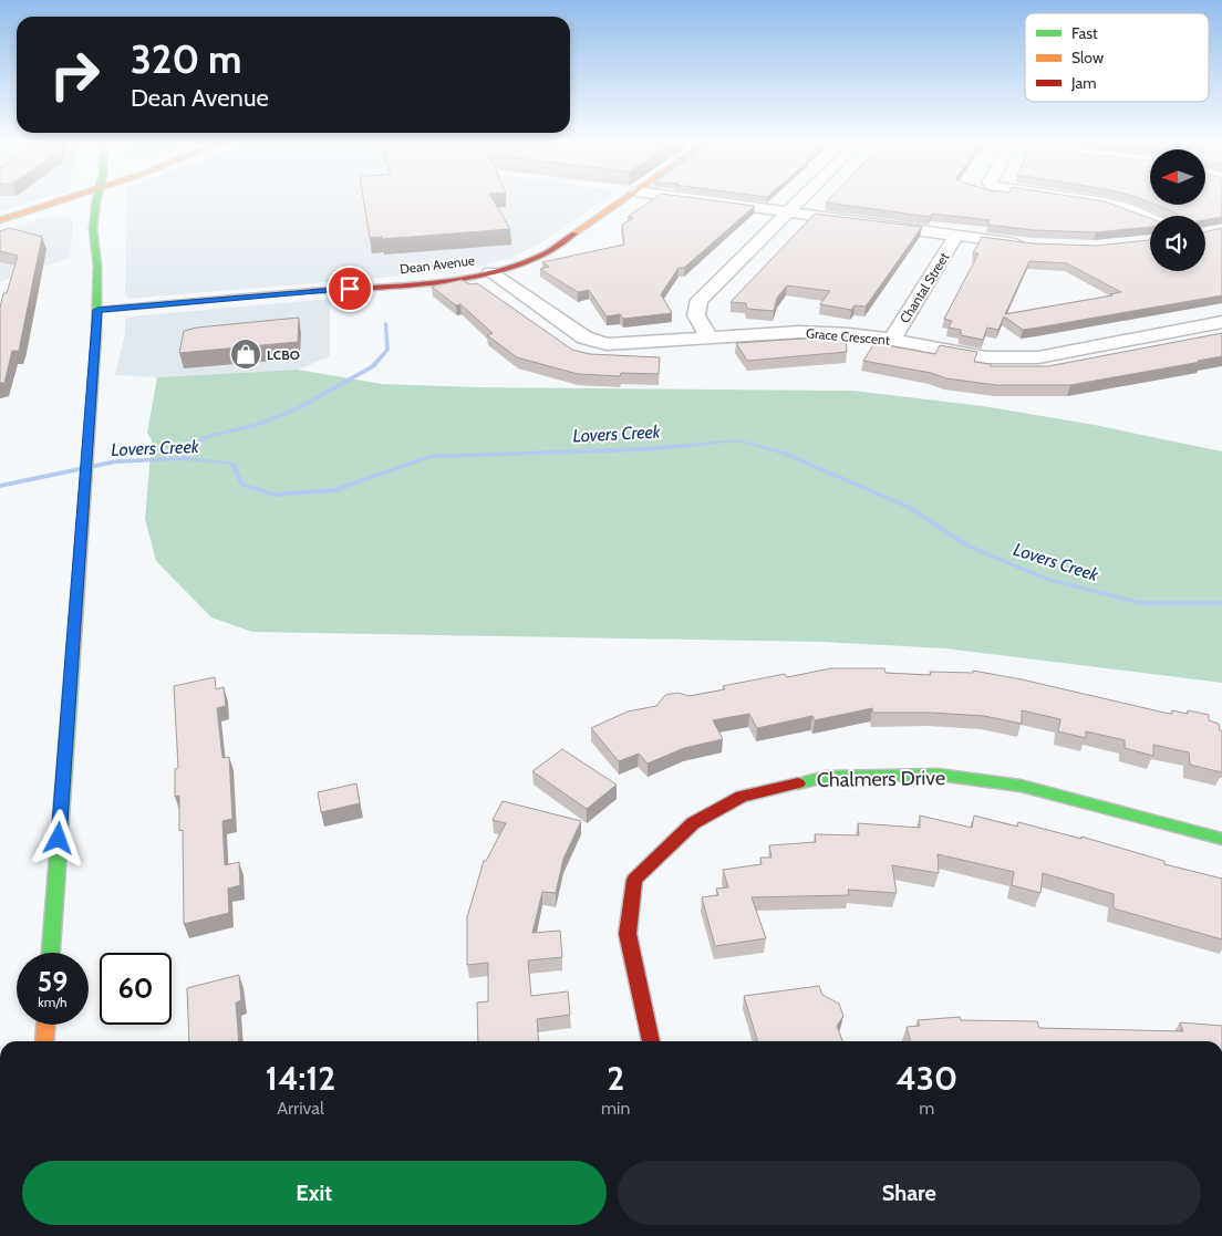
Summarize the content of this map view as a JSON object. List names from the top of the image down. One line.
{"streets":{"main road":["Dean Avenue","Chalmers Drive"],"street":["Chantal Street","Grace Crescent"]},"crossings":[["Dean Avenue","Grace Crescent"],["Chantal Street","Grace Crescent"]],"water":["Lovers Creek"],"places":{"shop":["LCBO"]},"legend":["Fast","Slow","Jam"],"north":"left","page":{"turn":["320 m","Dean Avenue"],"speed":"59 km/h","limit":"60","eta":["14:12","Arrival","2","min","430","m"],"buttons":["Exit","Share"]}}
